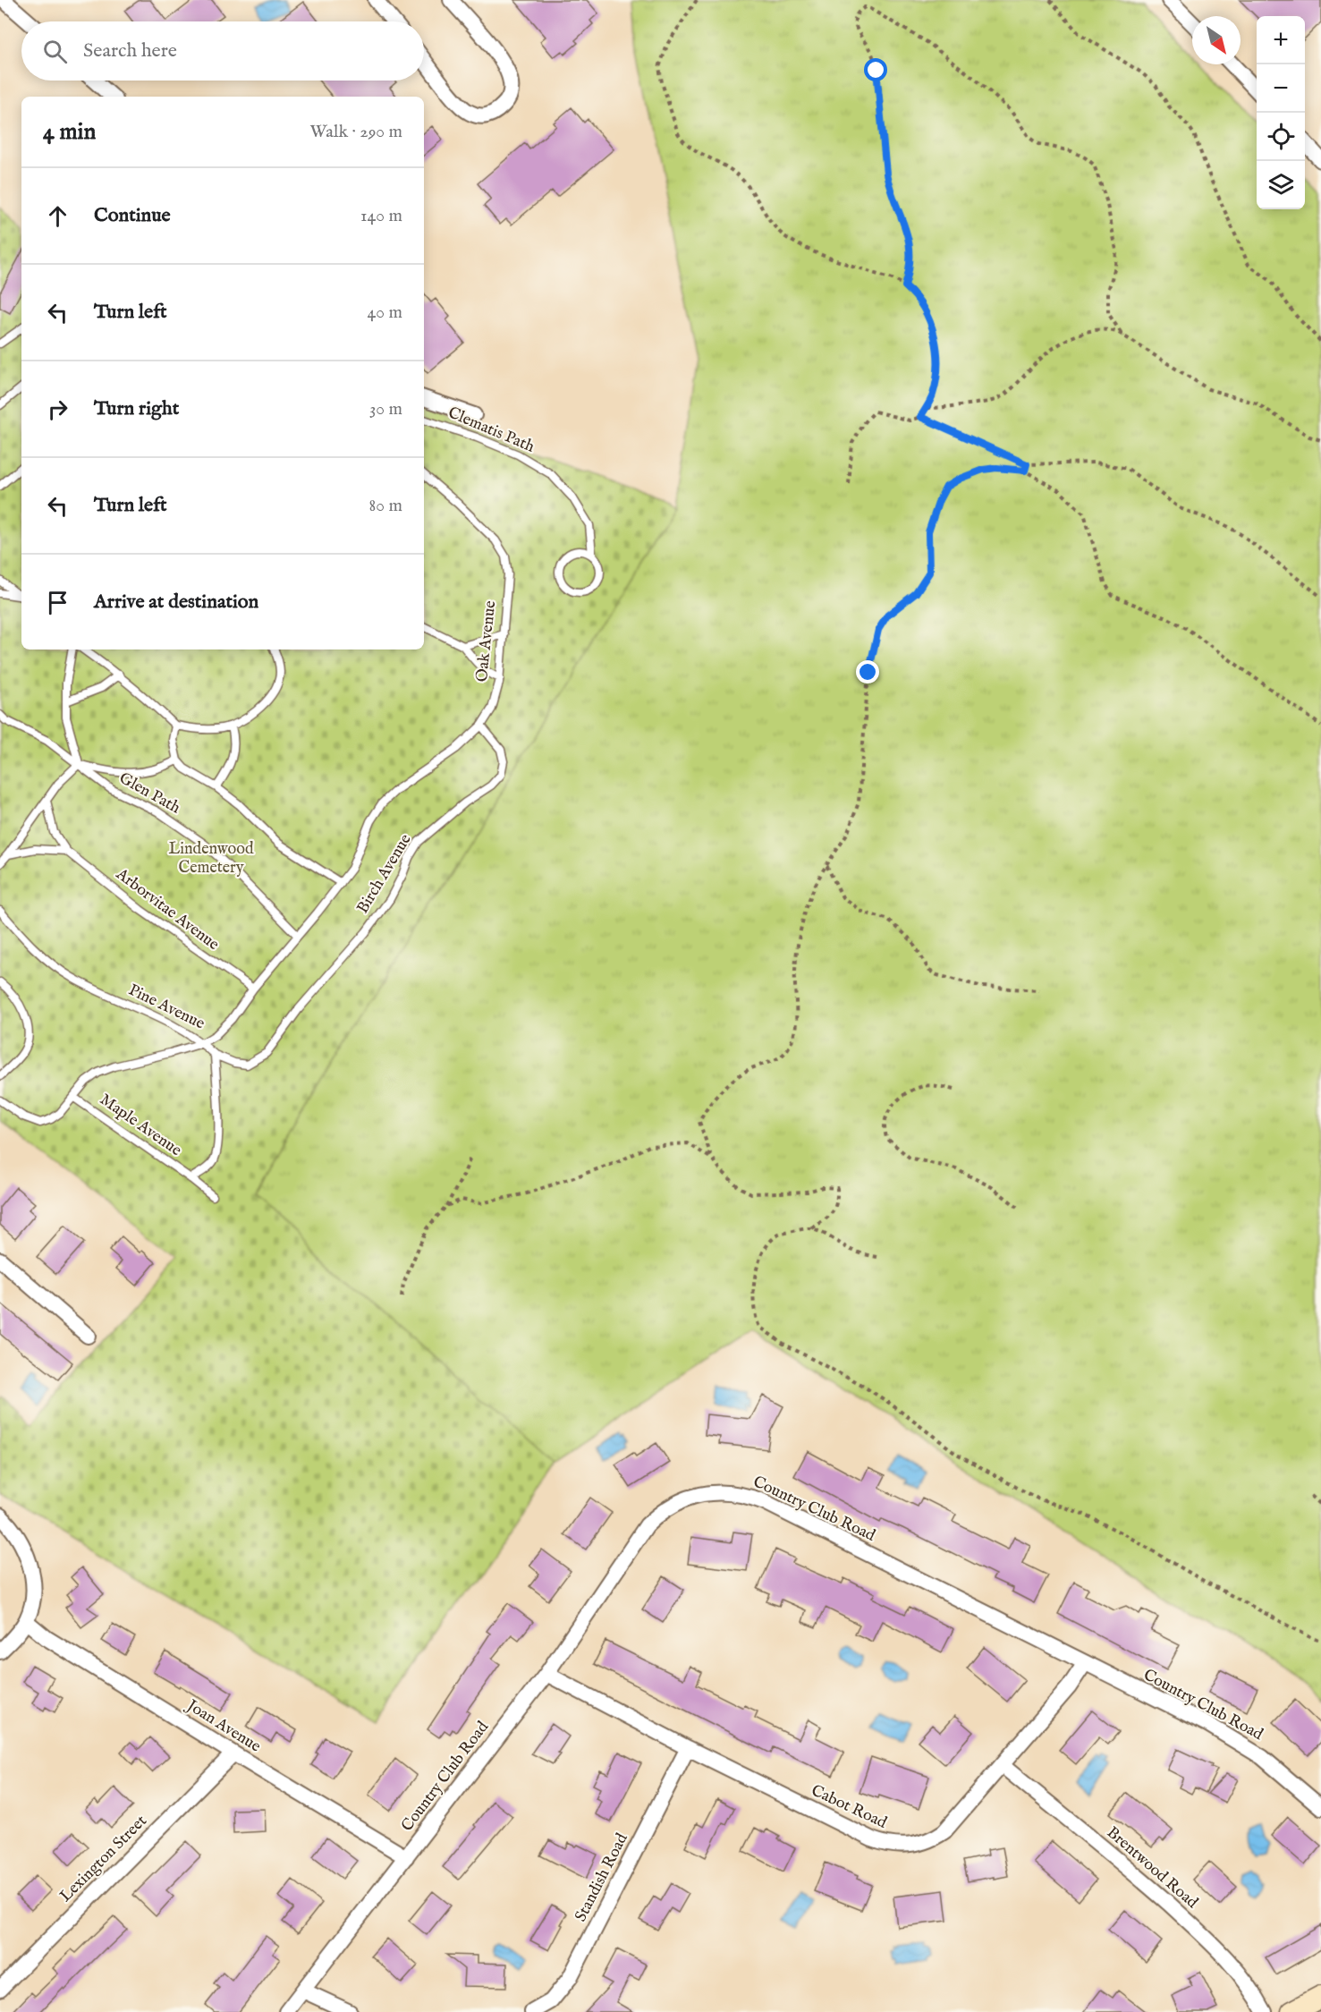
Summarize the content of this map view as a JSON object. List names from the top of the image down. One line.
{"streets":{"street":["Country Club Road","Joan Avenue","Cabot Road","Lexington Street","Brentwood Road","Standish Road"],"lane":["Clematis Path","Oak Avenue","Glen Path","Birch Avenue","Arborvitae Avenue","Pine Avenue","Maple Avenue"]},"crossings":[["Oak Avenue","Birch Avenue"],["Oak Avenue","Pine Avenue"],["Glen Path","Pine Avenue"],["Arborvitae Avenue","Pine Avenue"],["Country Club Road","Joan Avenue"],["Country Club Road","Cabot Road"],["Joan Avenue","Lexington Street"],["Cabot Road","Brentwood Road"],["Cabot Road","Standish Road"]],"parks":["Lindenwood Cemetery"],"north":"bottom right","page":{"map_buttons":["+","−"],"search":"Search here","heading":["4 min","Walk · 290 m"],"list":[["Continue","140 m"],["Turn left","40 m"],["Turn right","30 m"],["Turn left","80 m"],"Arrive at destination"]}}
